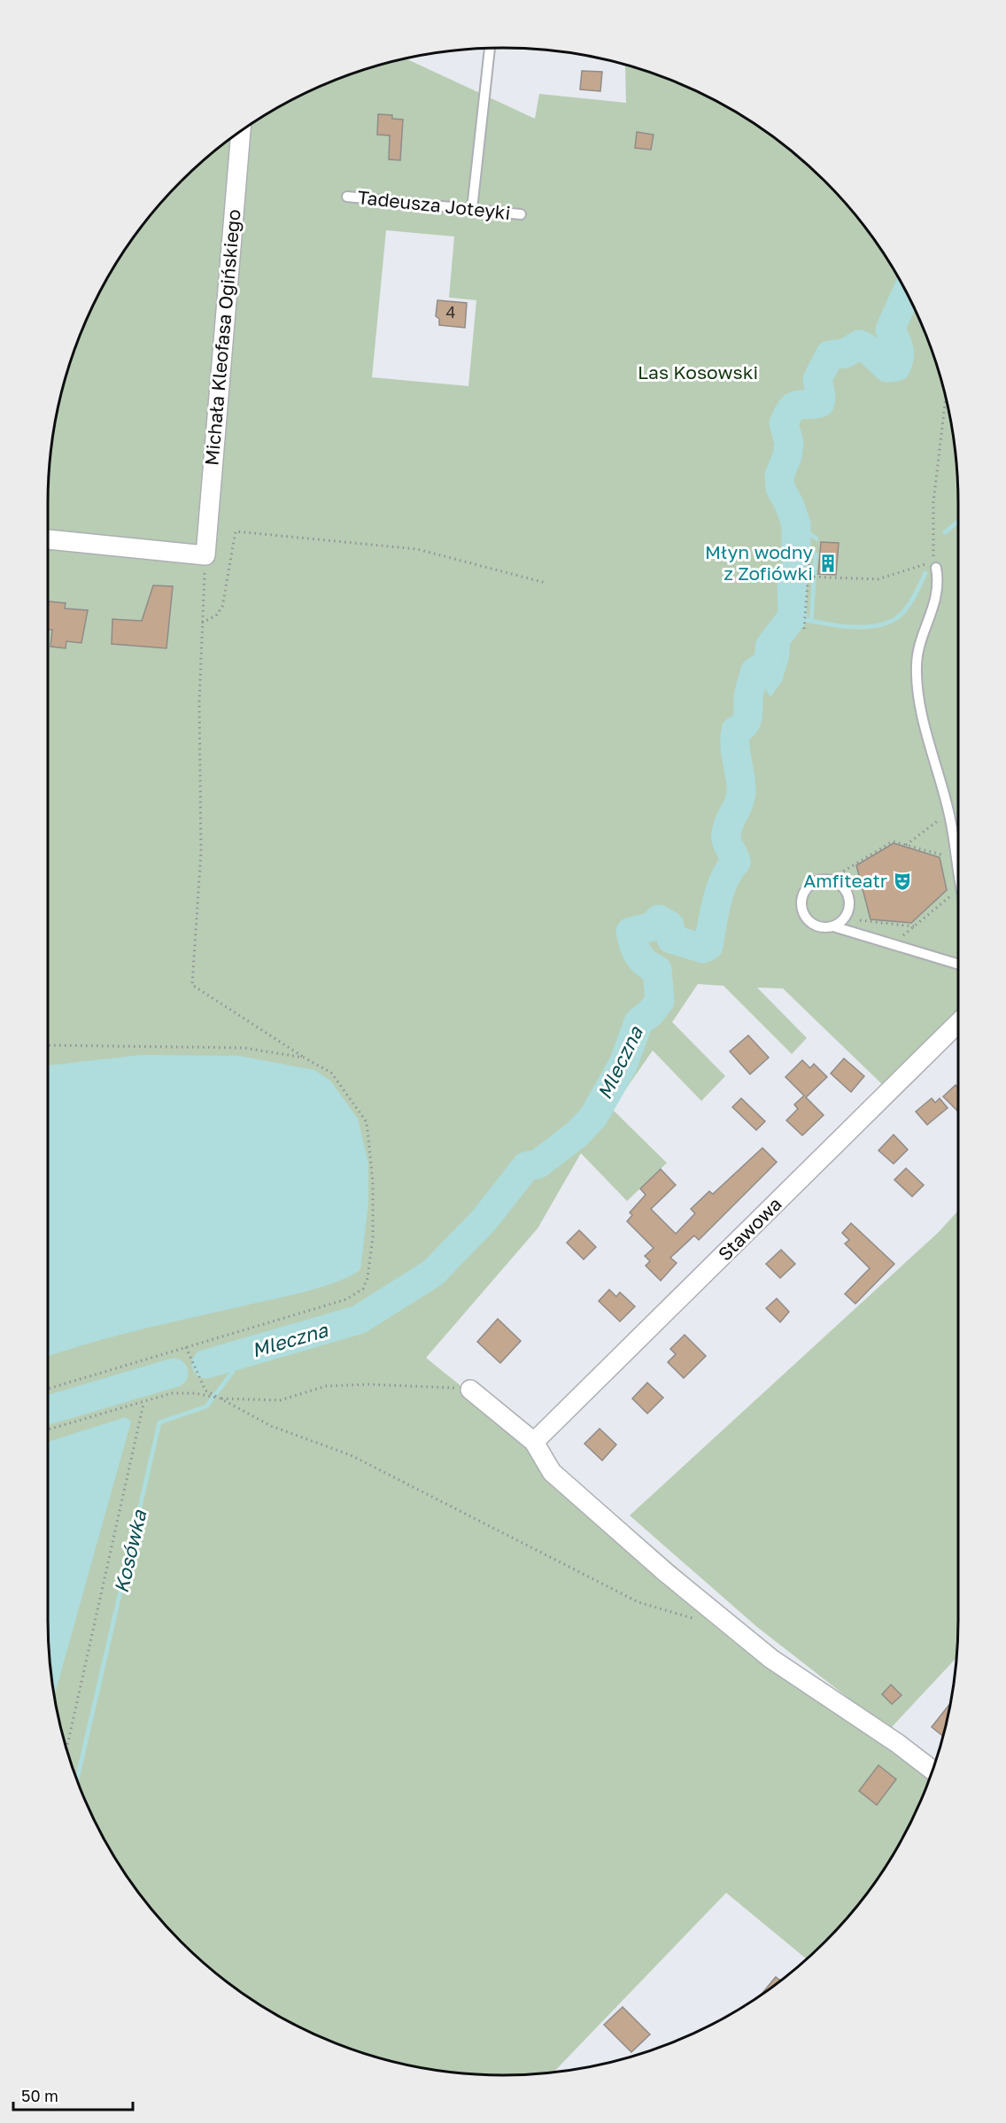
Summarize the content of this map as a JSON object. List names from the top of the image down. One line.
{"streets":{"street":["Michała Kleofasa Ogińskiego","Stawowa"],"lane":["Tadeusza Joteyki"]},"water":["Mleczna","Kosówka"],"parks":["Las Kosowski"],"places":{"building":["Młyn wodny z Zofiówki"],"theatre":["Amfiteatr"]},"house_numbers":["4"],"scale_bar":"50 m"}
